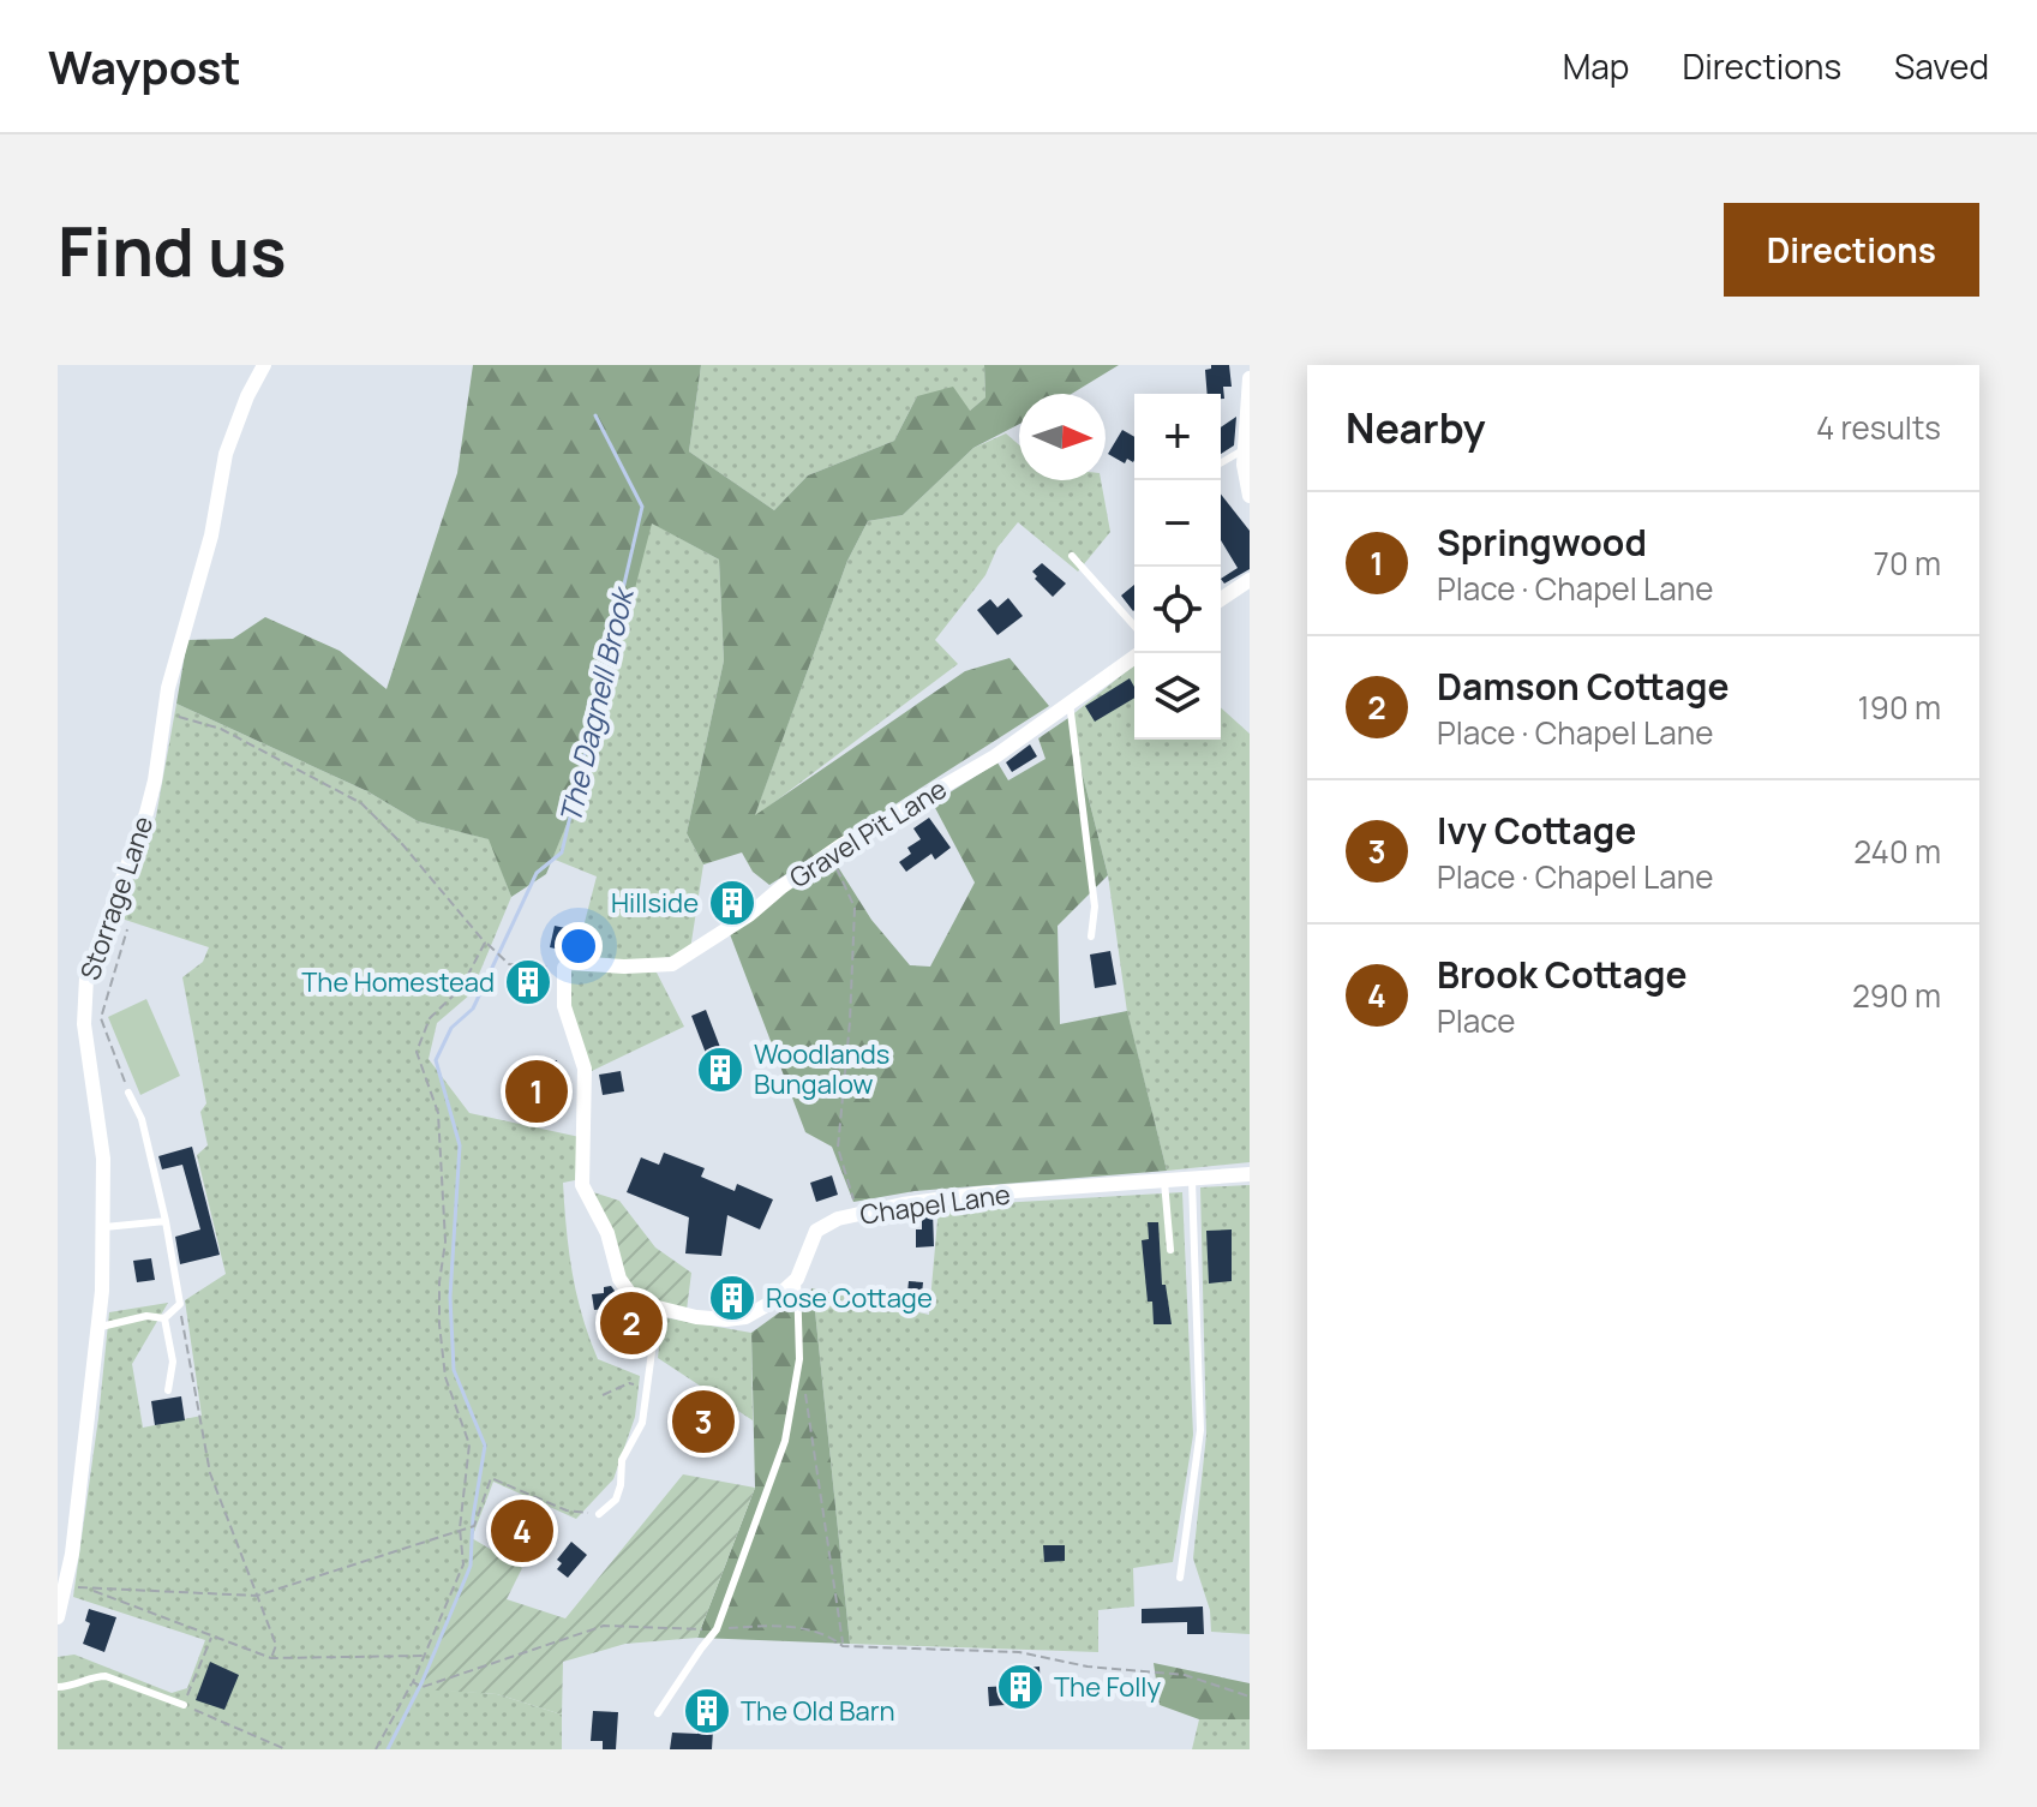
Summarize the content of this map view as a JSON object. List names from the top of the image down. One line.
{"streets":{"street":["Gravel Pit Lane","Storrage Lane","Chapel Lane"]},"water":["The Dagnell Brook"],"places":{"building":["Hillside","The Homestead","Woodlands Bungalow","Rose Cottage","The Folly","The Old Barn"]},"north":"right","page":{"header":"Waypost","nav":["Map","Directions","Saved"],"buttons":"Directions","title":"Find us","heading":["Nearby","4 results"],"map_buttons":["+","−"],"list":[{"mark":"1","name":"Springwood","note":"Place · Chapel Lane","value":"70 m"},{"mark":"2","name":"Damson Cottage","note":"Place · Chapel Lane","value":"190 m"},{"mark":"3","name":"Ivy Cottage","note":"Place · Chapel Lane","value":"240 m"},{"mark":"4","name":"Brook Cottage","note":"Place","value":"290 m"}],"pins":["1","2","3","4"]}}
